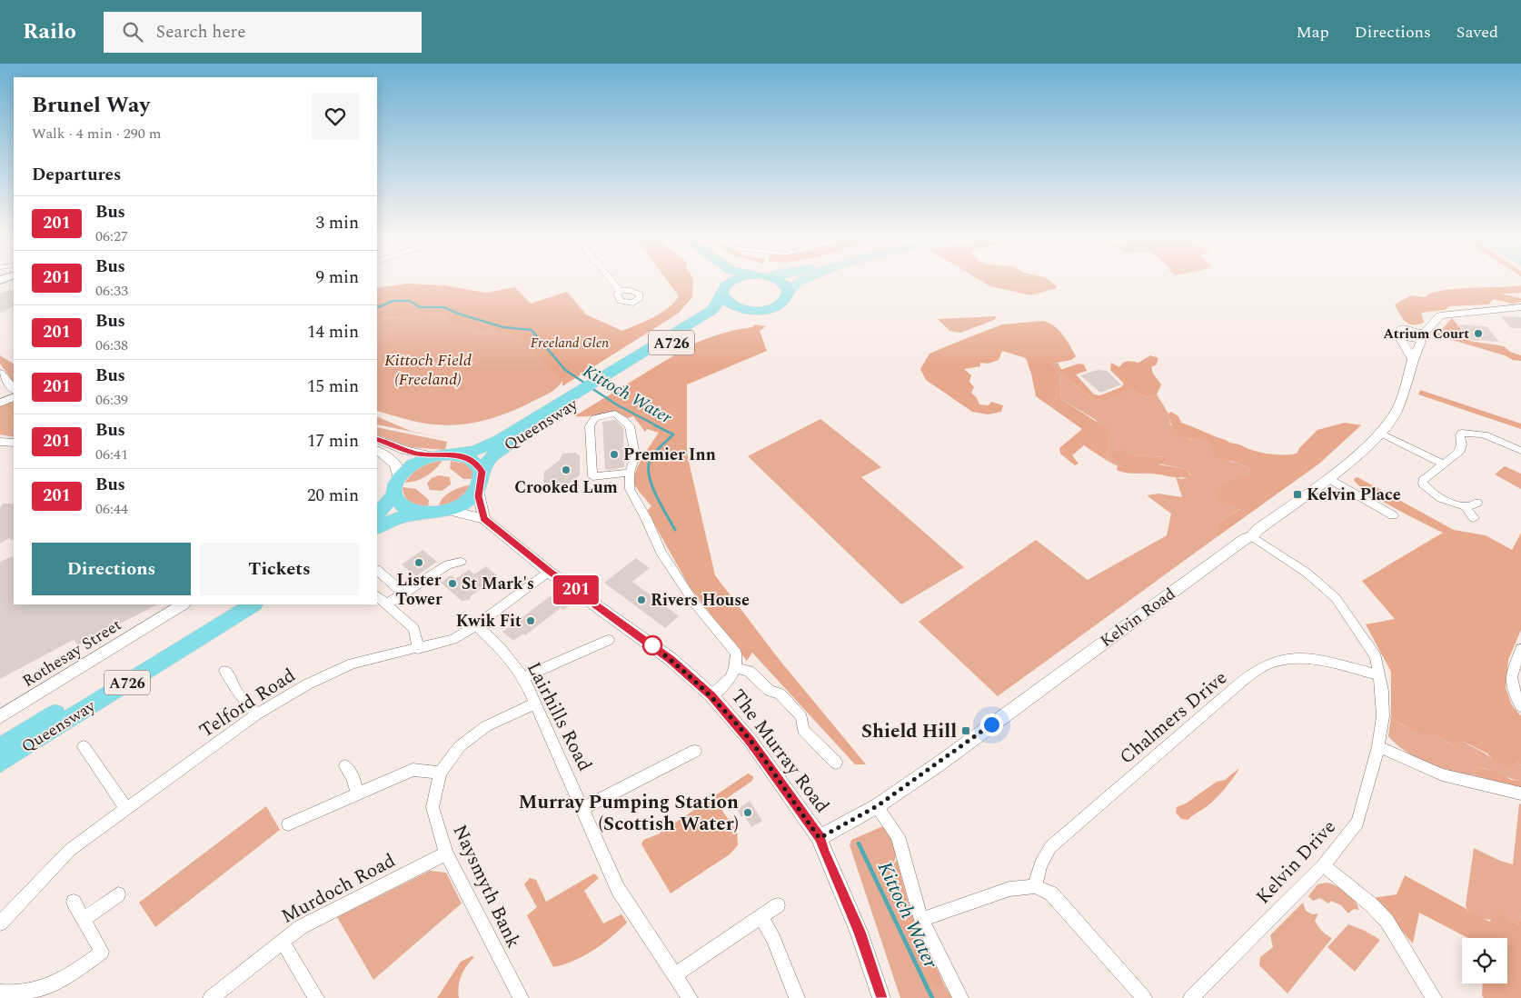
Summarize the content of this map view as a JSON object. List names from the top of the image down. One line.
{"streets":{"highway":["A726","Queensway"],"street":["Kelvin Road","Rothesay Street","Telford Road","Lairhills Road","Chalmers Drive","The Murray Road","Kelvin Drive","Naysmyth Bank","Murdoch Road"]},"crossings":[["A726","Queensway"],["A726","The Murray Road"],["Queensway","The Murray Road"],["Kelvin Road","The Murray Road"],["Kelvin Road","Kelvin Drive"],["Telford Road","Lairhills Road"],["Telford Road","The Murray Road"],["Lairhills Road","Naysmyth Bank"],["Chalmers Drive","Kelvin Drive"],["Naysmyth Bank","Murdoch Road"]],"water":["Kittoch Water"],"parks":["Freeland Glen","Kittoch Field (Freeland)"],"places":{"other":["Atrium Court","Premier Inn","Crooked Lum","Lister Tower","St Mark's","Rivers House","Kwik Fit","Murray Pumping Station (Scottish Water)"],"transit":["Kelvin Place","Shield Hill"]},"lines":["bus line 201"],"page":{"header":"Railo","search":"Search here","nav":["Map","Directions","Saved"],"on_map":"201","heading":[["Brunel Way","Walk · 4 min · 290 m"],"Departures"],"list":[{"mark":"201","name":"Bus","note":"06:27","value":"3 min"},{"mark":"201","name":"Bus","note":"06:33","value":"9 min"},{"mark":"201","name":"Bus","note":"06:38","value":"14 min"},{"mark":"201","name":"Bus","note":"06:39","value":"15 min"},{"mark":"201","name":"Bus","note":"06:41","value":"17 min"},{"mark":"201","name":"Bus","note":"06:44","value":"20 min"}],"buttons":["Directions","Tickets"]}}
